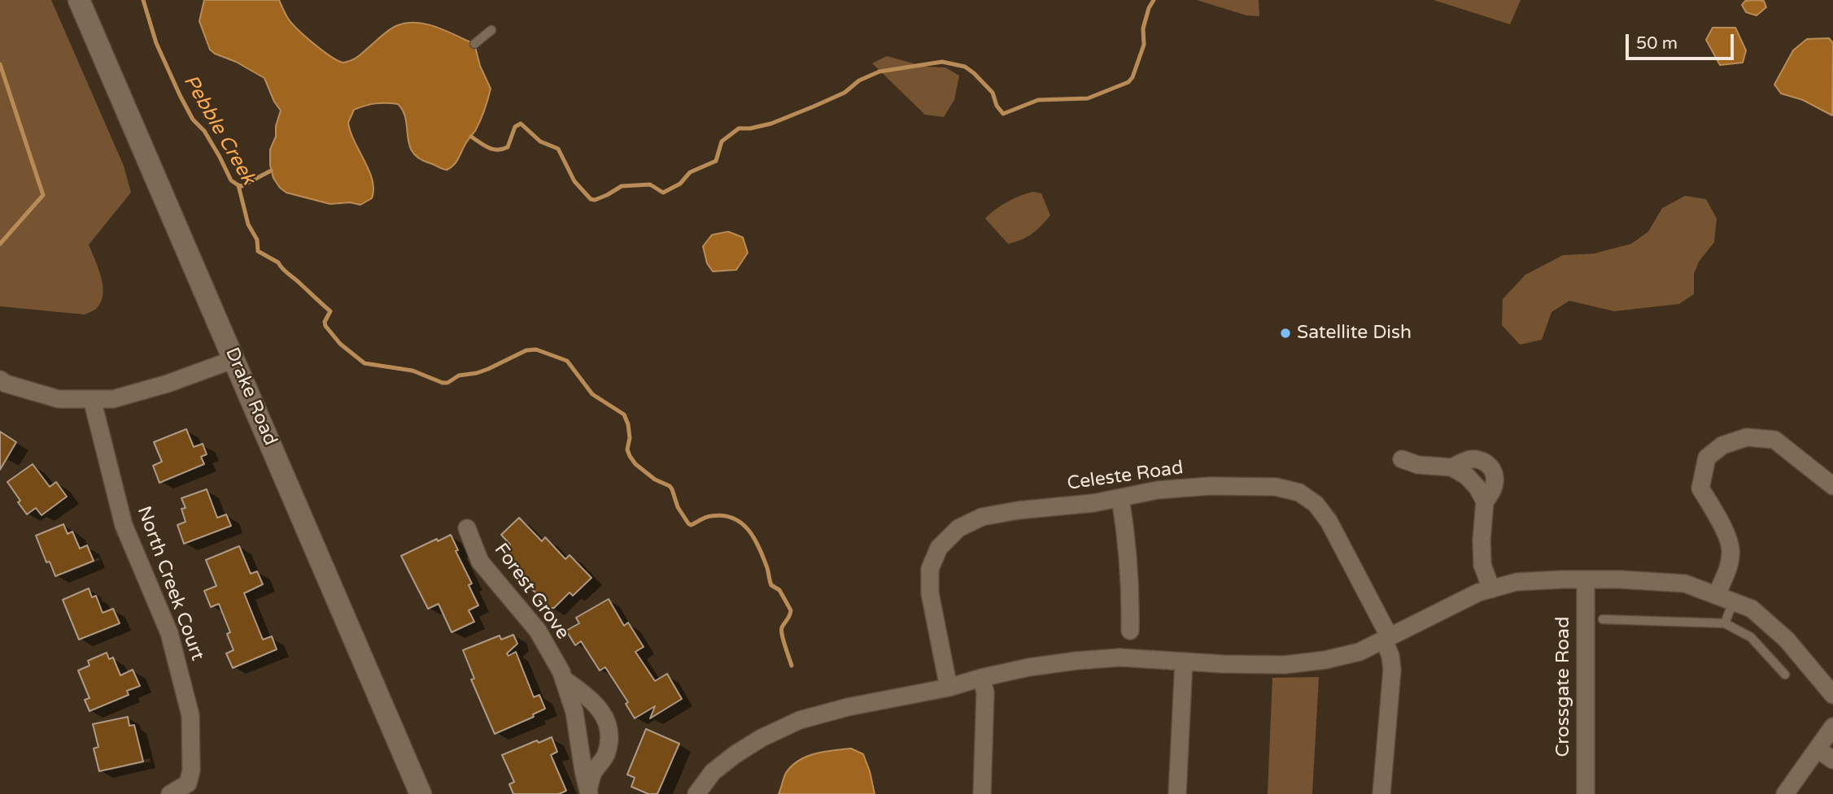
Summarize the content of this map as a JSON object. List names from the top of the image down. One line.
{"streets":{"street":["Drake Road","Celeste Road","North Creek Court","Forest Grove","Crossgate Road"]},"water":["Pebble Creek"],"places":["Satellite Dish"],"scale_bar":"50 m"}
